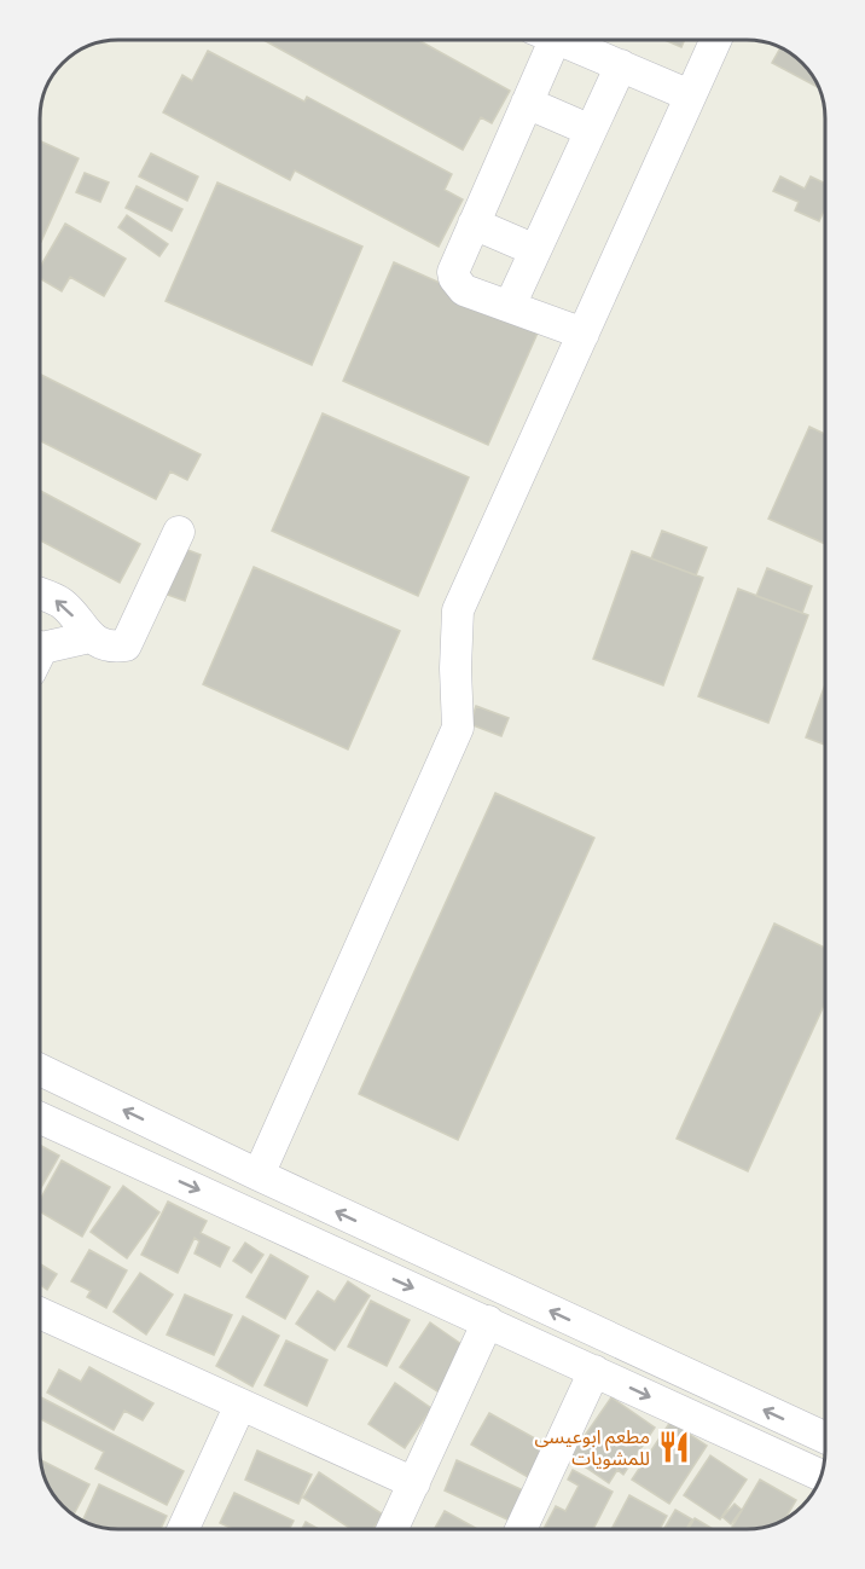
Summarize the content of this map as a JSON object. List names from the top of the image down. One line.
{"places":{"restaurant":["مطعم ابوعيسى للمشويات"]}}
